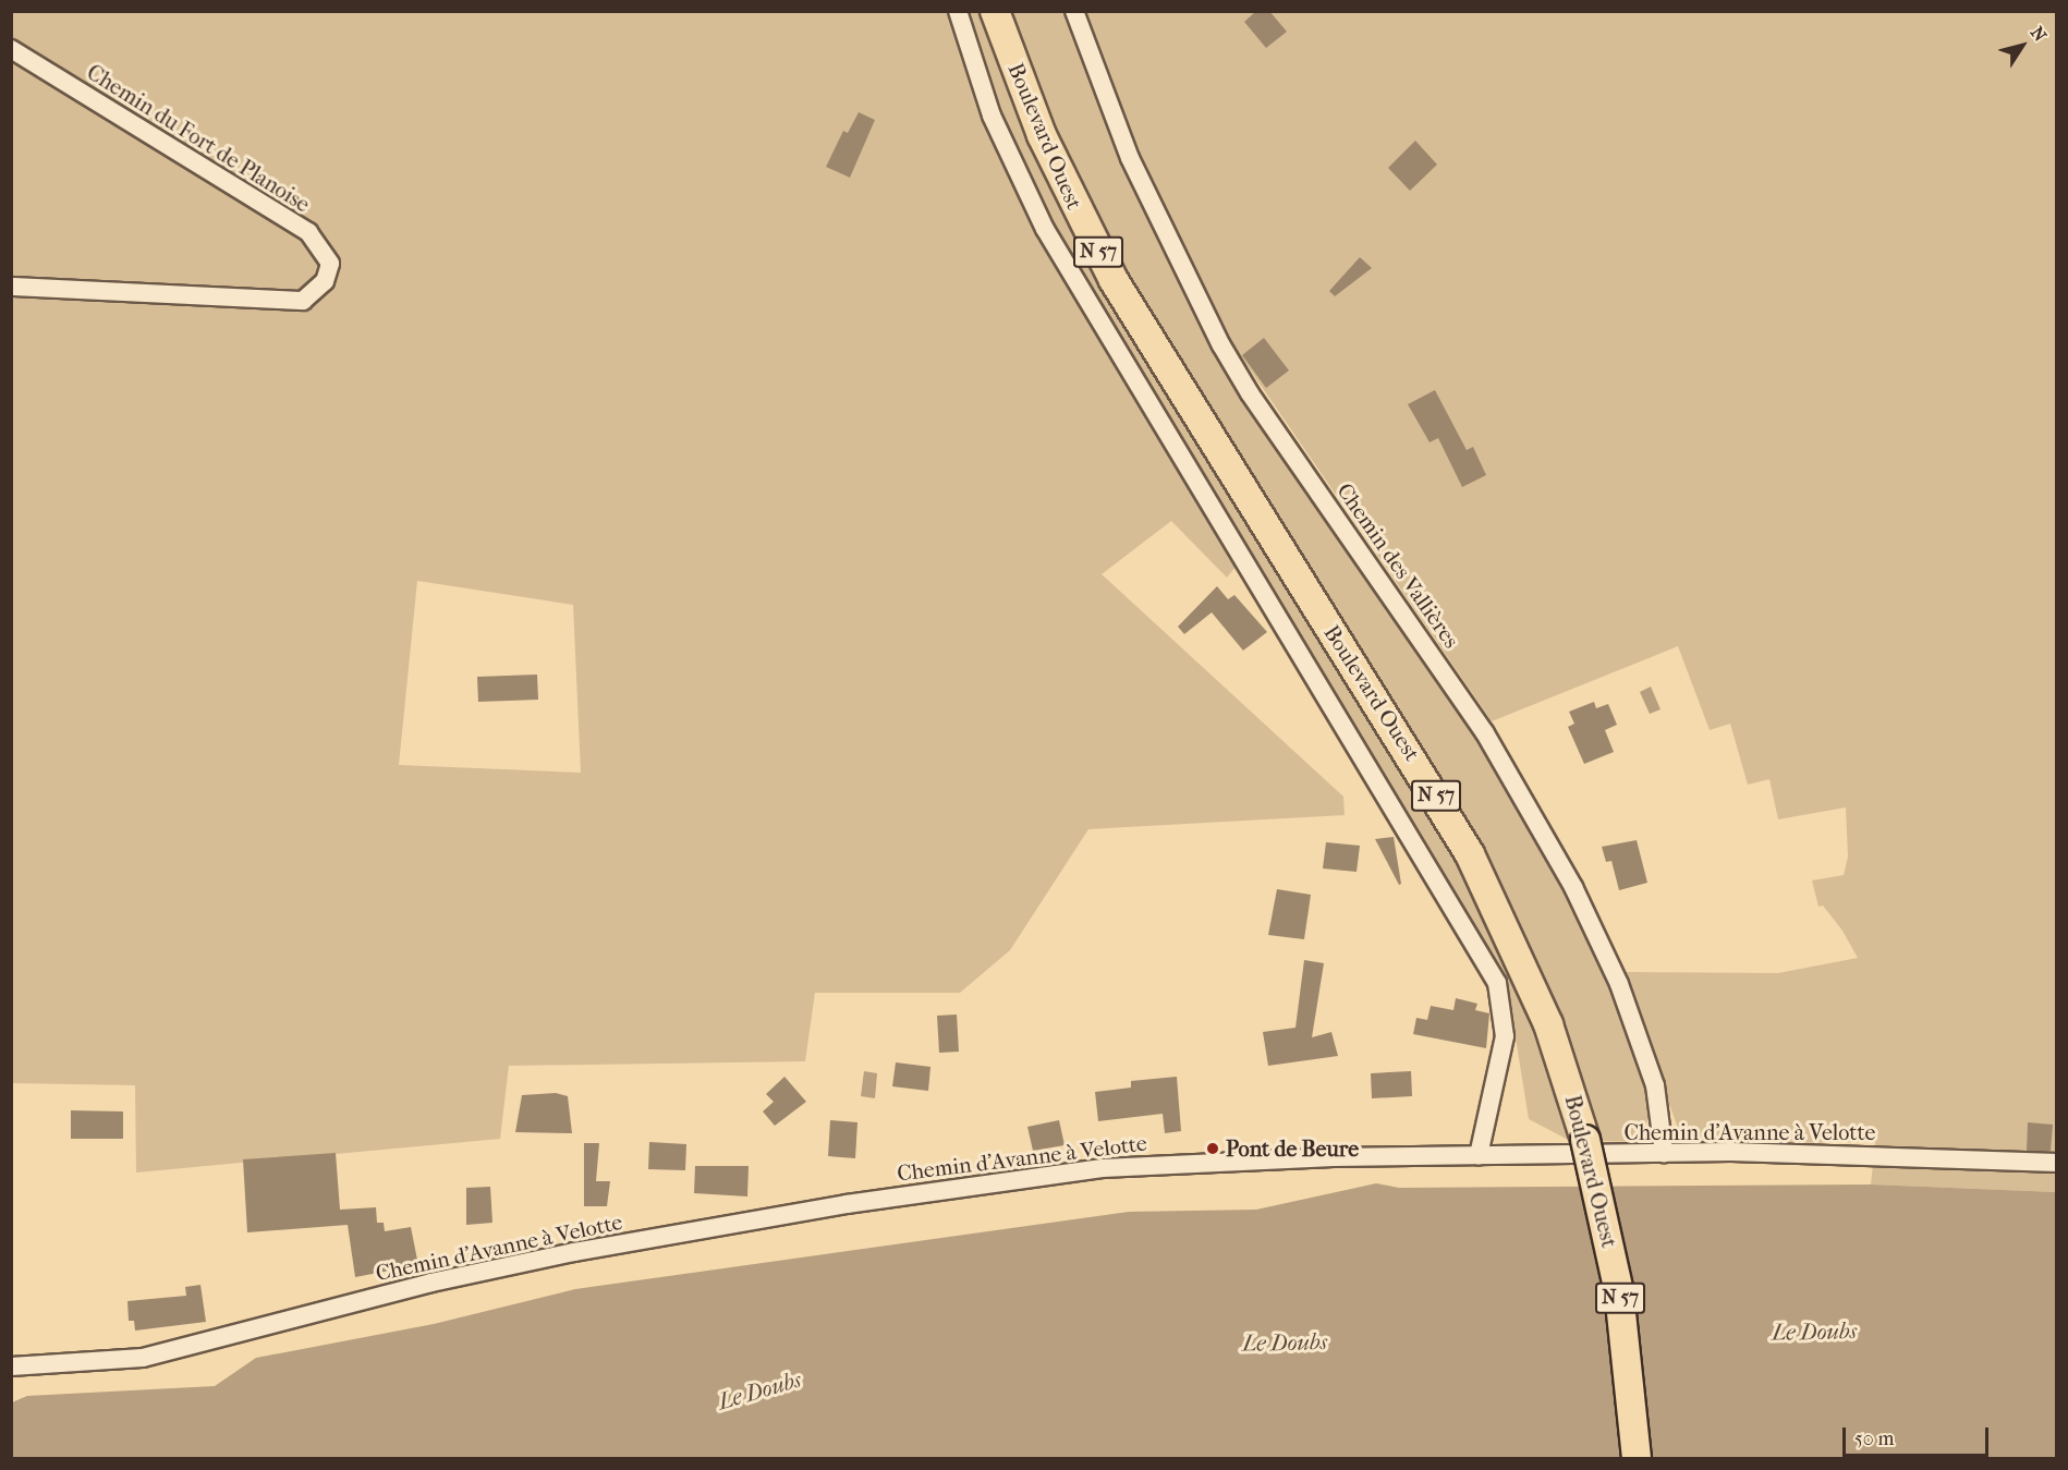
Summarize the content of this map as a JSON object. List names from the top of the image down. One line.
{"streets":{"main road":["Boulevard Ouest","N 57"],"street":["Chemin du Fort de Planoise","Chemin des Vallières","Chemin d'Avanne à Velotte"]},"crossings":[["Chemin des Vallières","Chemin d'Avanne à Velotte"]],"water":["Le Doubs"],"places":["Pont de Beure"],"scale_bar":"50 m","north":"top right"}
